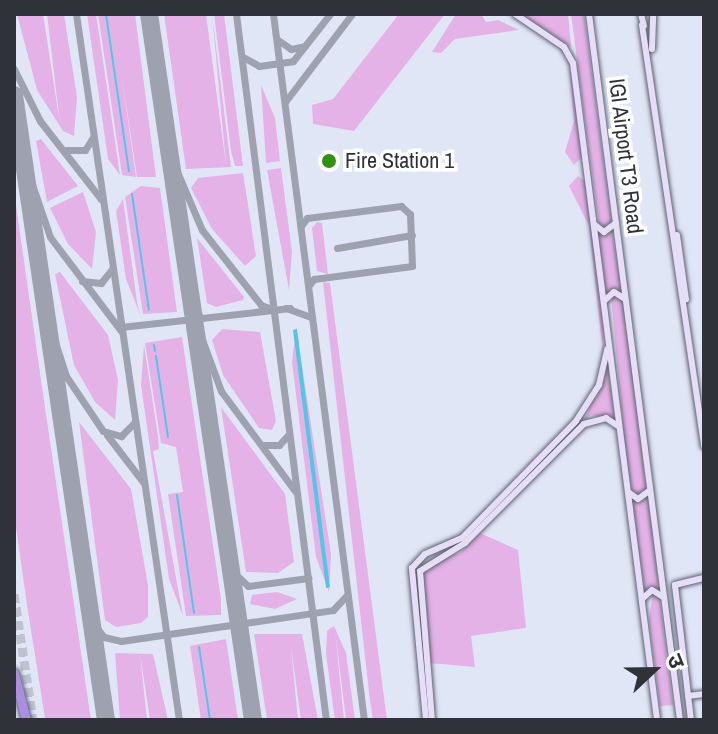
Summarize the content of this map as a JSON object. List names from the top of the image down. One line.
{"streets":{"main road":["IGI Airport T3 Road"]},"places":["Fire Station 1"],"north":"right"}
